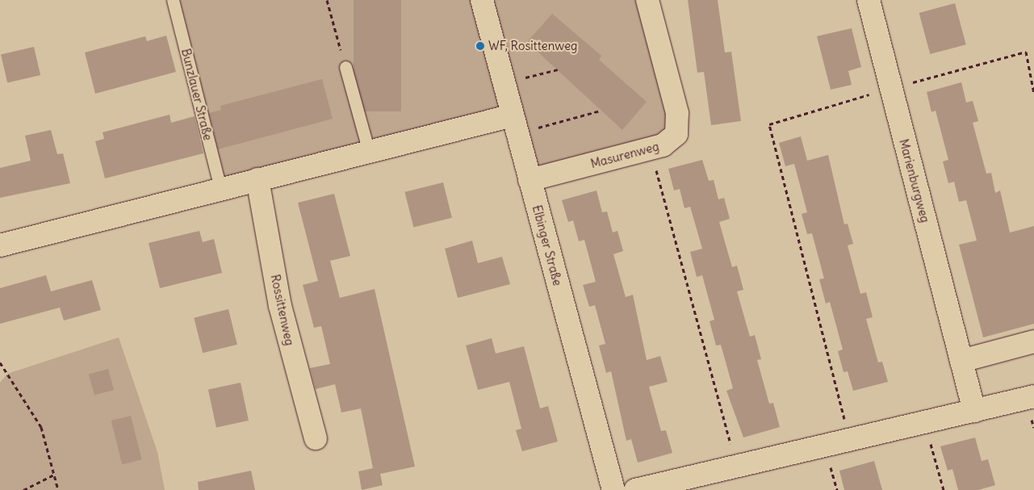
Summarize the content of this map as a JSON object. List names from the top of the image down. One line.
{"streets":{"street":["Masurenweg","Marienburgweg","Elbinger Straße","Rossittenweg"],"lane":["Bunzlauer Straße"]},"crossings":[["Masurenweg","Elbinger Straße"]],"places":["WF, Rosittenweg"]}
